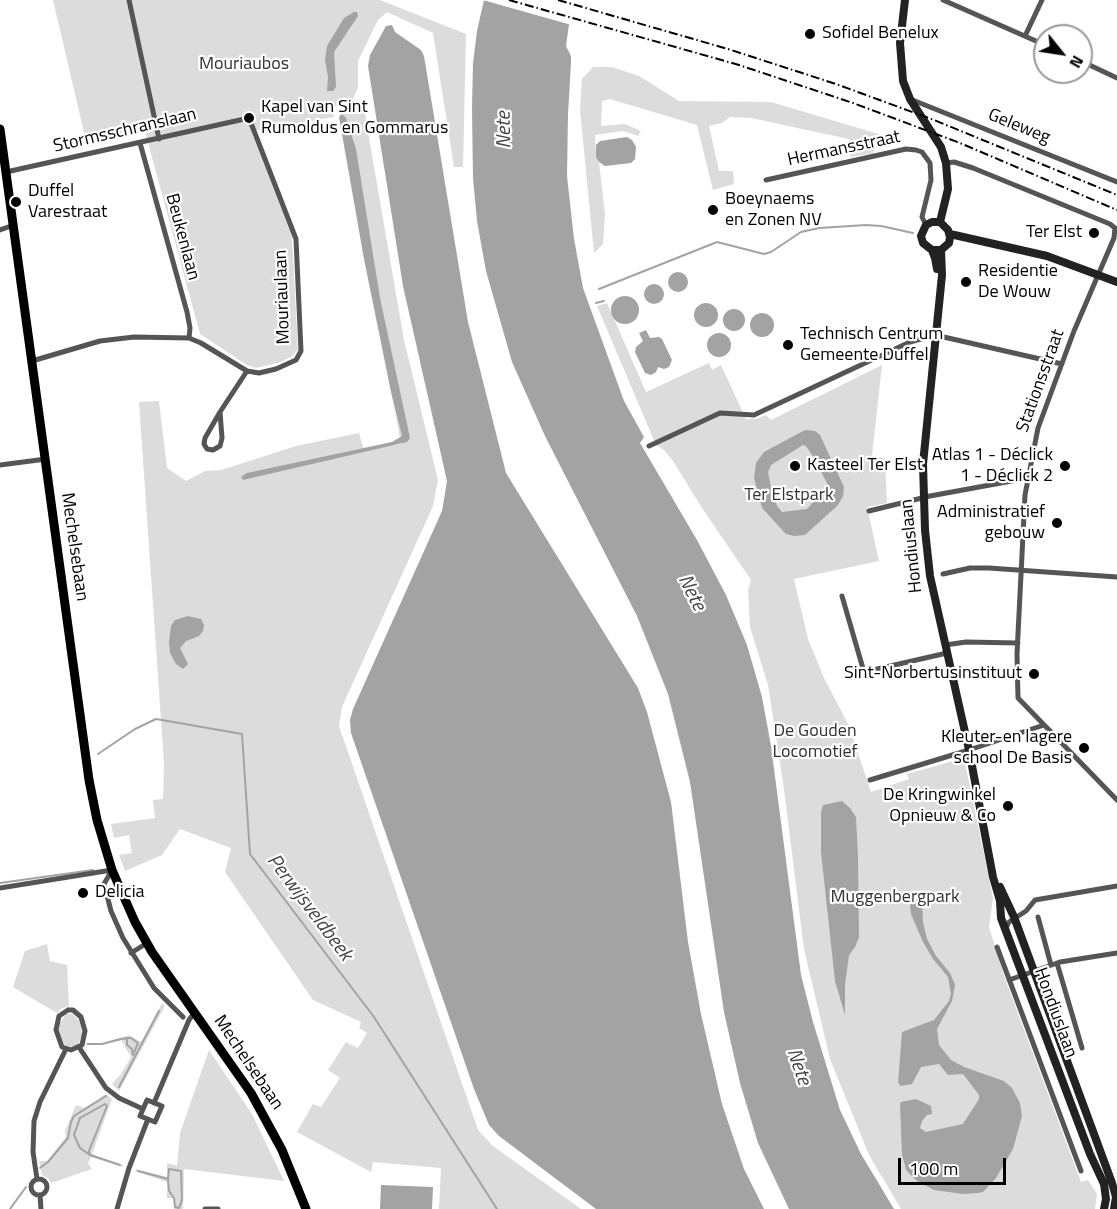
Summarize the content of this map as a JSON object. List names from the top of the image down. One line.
{"streets":{"main road":["Mechelsebaan"],"street":["Geleweg","Stormsschranslaan","Hermansstraat","Beukenlaan","Mouriaulaan","Stationsstraat","Hondiuslaan"]},"crossings":[["Stormsschranslaan","Beukenlaan"],["Stormsschranslaan","Mouriaulaan"],["Stormsschranslaan","Mechelsebaan"],["Hermansstraat","Hondiuslaan"]],"water":["Nete","Perwijsveldbeek"],"parks":["Mouriaubos","Ter Elstpark","De Gouden Locomotief","Muggenbergpark"],"places":["Sofidel Benelux","Kapel van Sint Rumoldus en Gommarus","Duffel Varestraat","Boeynaems en Zonen NV","Ter Elst","Residentie De Wouw","Technisch Centrum Gemeente Duffel","Kasteel Ter Elst","Atlas 1 - Déclick 1 - Déclick 2","Administratief gebouw","Sint-Norbertusinstituut","Kleuter-en lagere school De Basis","De Kringwinkel Opnieuw & Co","Delicia"],"scale_bar":"100 m","north":"bottom right"}
